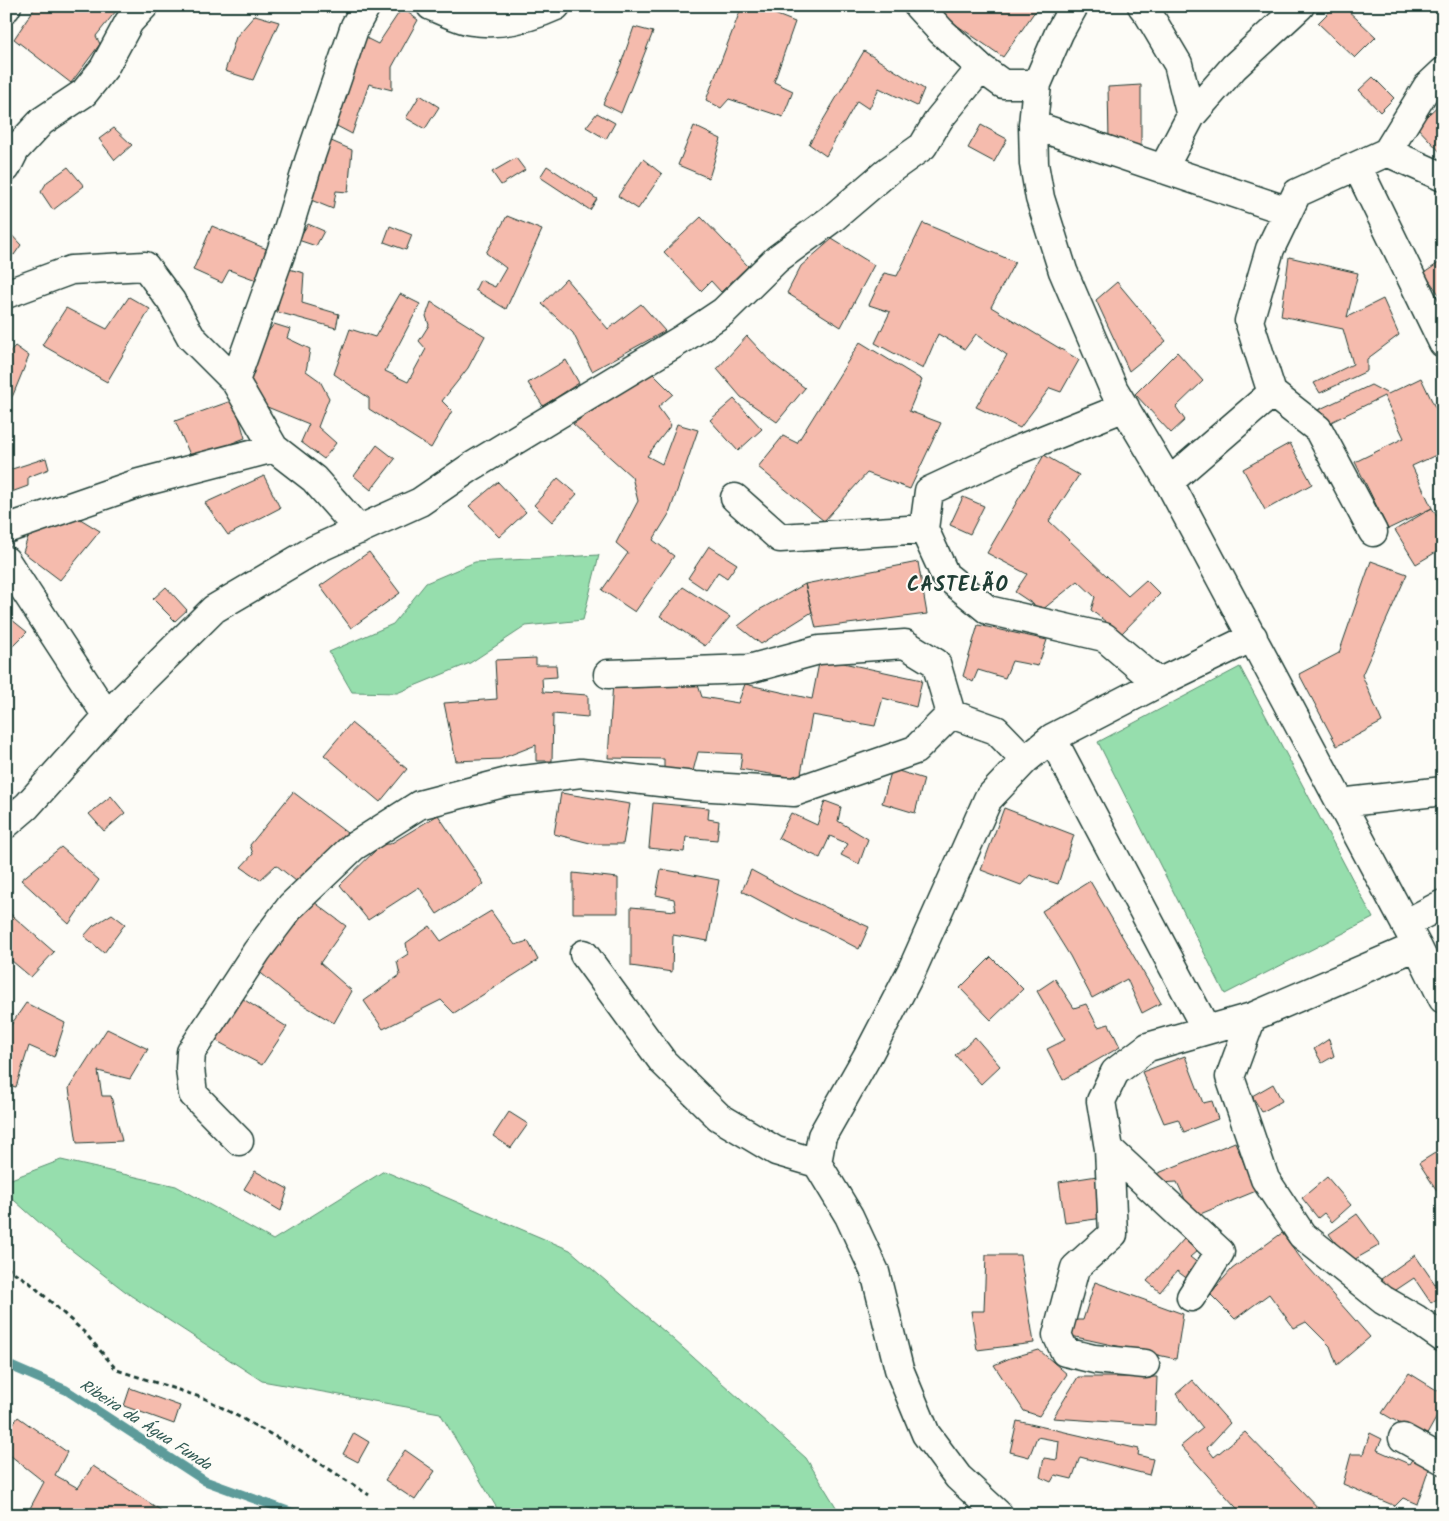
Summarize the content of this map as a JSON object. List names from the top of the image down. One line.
{"districts":["CASTELÃO"],"water":["Ribeira da Água Funda"]}
